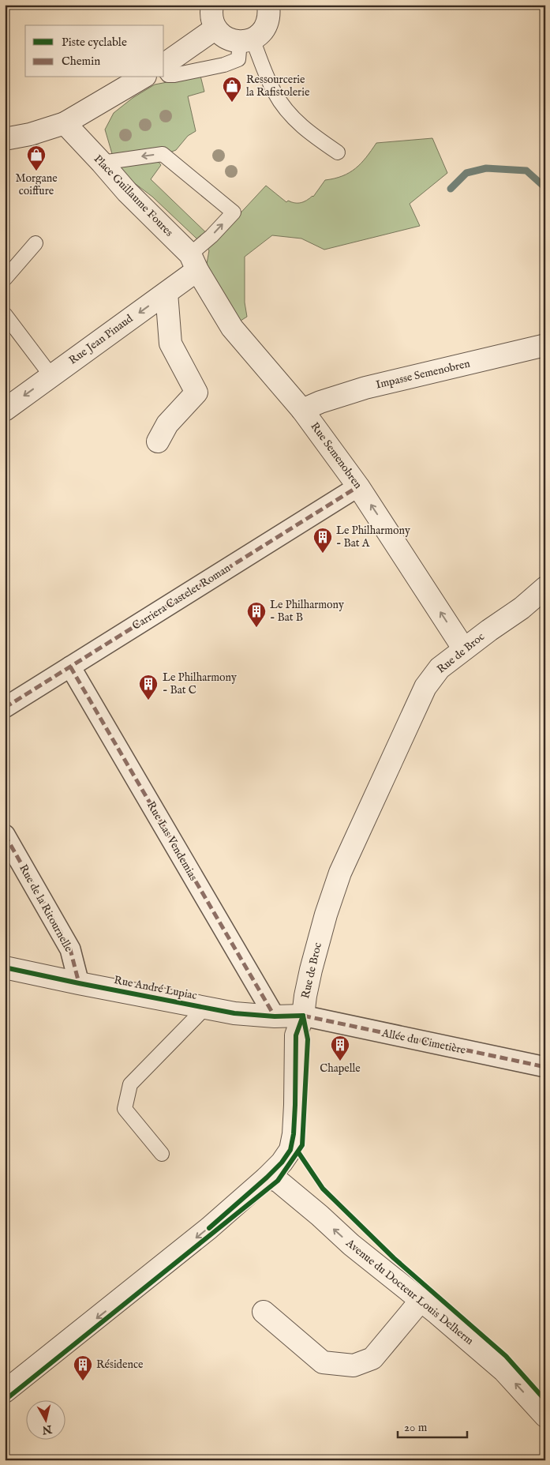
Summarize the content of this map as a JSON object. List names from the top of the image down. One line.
{"streets":{"street":["Place Guillaume Foures","Rue Jean Pinaud","Impasse Semenobren","Rue Semenobren","Carriera Castelet Roman","Rue de Broc","Rue Las Vendemias","Rue de la Ritournelle","Rue André Lupiac","Allée du Cimetière","Avenue du Docteur Louis Delherm"]},"crossings":[["Place Guillaume Foures","Rue Jean Pinaud"],["Place Guillaume Foures","Rue Semenobren"],["Rue Jean Pinaud","Rue Semenobren"],["Impasse Semenobren","Rue Semenobren"],["Rue Semenobren","Carriera Castelet Roman"],["Rue Semenobren","Rue de Broc"],["Carriera Castelet Roman","Rue Las Vendemias"],["Rue de Broc","Rue André Lupiac"],["Rue de Broc","Allée du Cimetière"],["Rue de Broc","Avenue du Docteur Louis Delherm"],["Rue Las Vendemias","Rue André Lupiac"],["Rue de la Ritournelle","Rue André Lupiac"],["Rue André Lupiac","Allée du Cimetière"]],"one_way":["Rue Jean Pinaud","Rue Semenobren","Avenue du Docteur Louis Delherm"],"places":{"shop":["Ressourcerie la Rafistolerie","Morgane coiffure"],"building":["Le Philharmony - Bat A","Le Philharmony - Bat B","Le Philharmony - Bat C","Chapelle","Résidence"]},"legend":["Piste cyclable","Chemin"],"scale_bar":"20 m","north":"bottom"}
